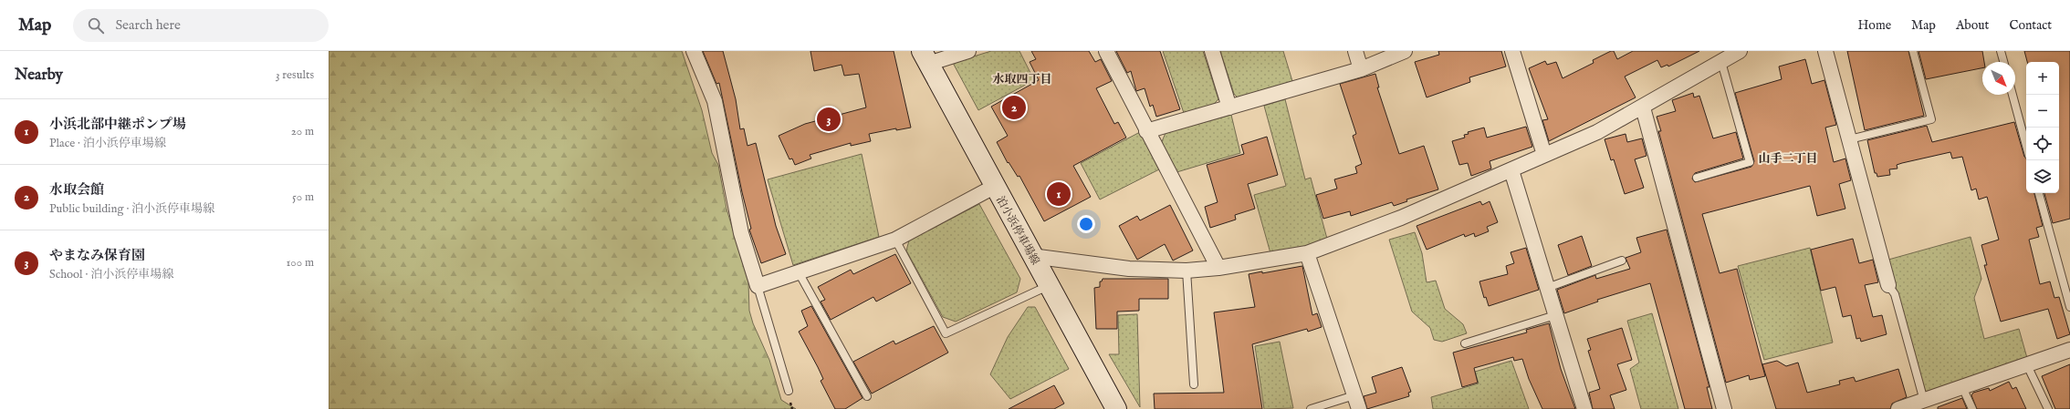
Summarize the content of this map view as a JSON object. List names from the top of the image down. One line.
{"streets":{"main road":["泊小浜停車場線"]},"districts":["水取四丁目","山手二丁目"],"north":"bottom right","page":{"header":"Map","search":"Search here","nav":["Home","Map","About","Contact"],"heading":["Nearby","3 results"],"map_buttons":["+","−"],"pins":["2","3","1"],"list":[{"mark":"1","name":"小浜北部中継ポンプ場","note":"Place · 泊小浜停車場線","value":"20 m"},{"mark":"2","name":"水取会館","note":"Public building · 泊小浜停車場線","value":"50 m"},{"mark":"3","name":"やまなみ保育園","note":"School · 泊小浜停車場線","value":"100 m"}]}}
